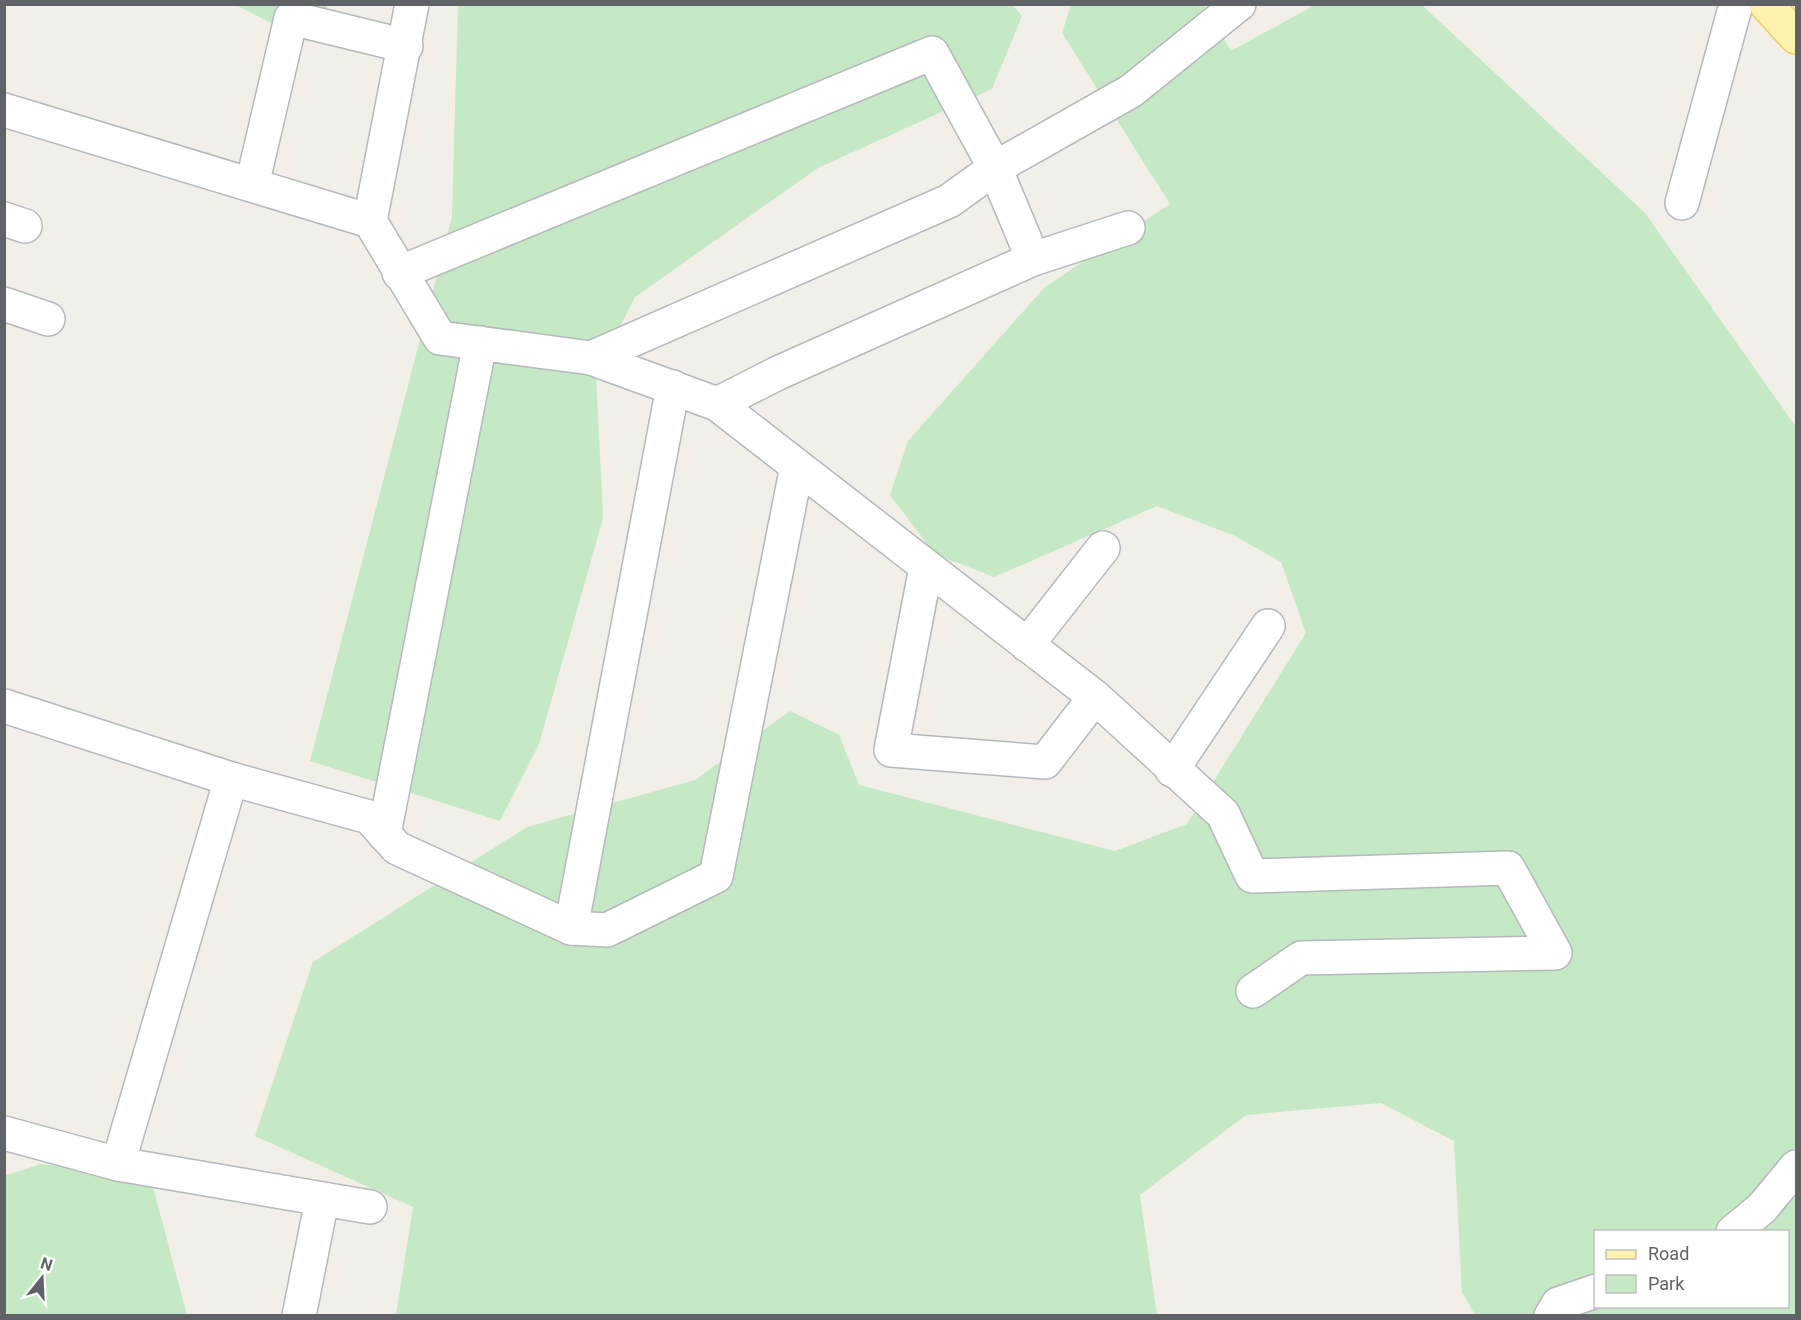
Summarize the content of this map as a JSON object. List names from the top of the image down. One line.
{"legend":["Road","Park"],"north":"top"}
